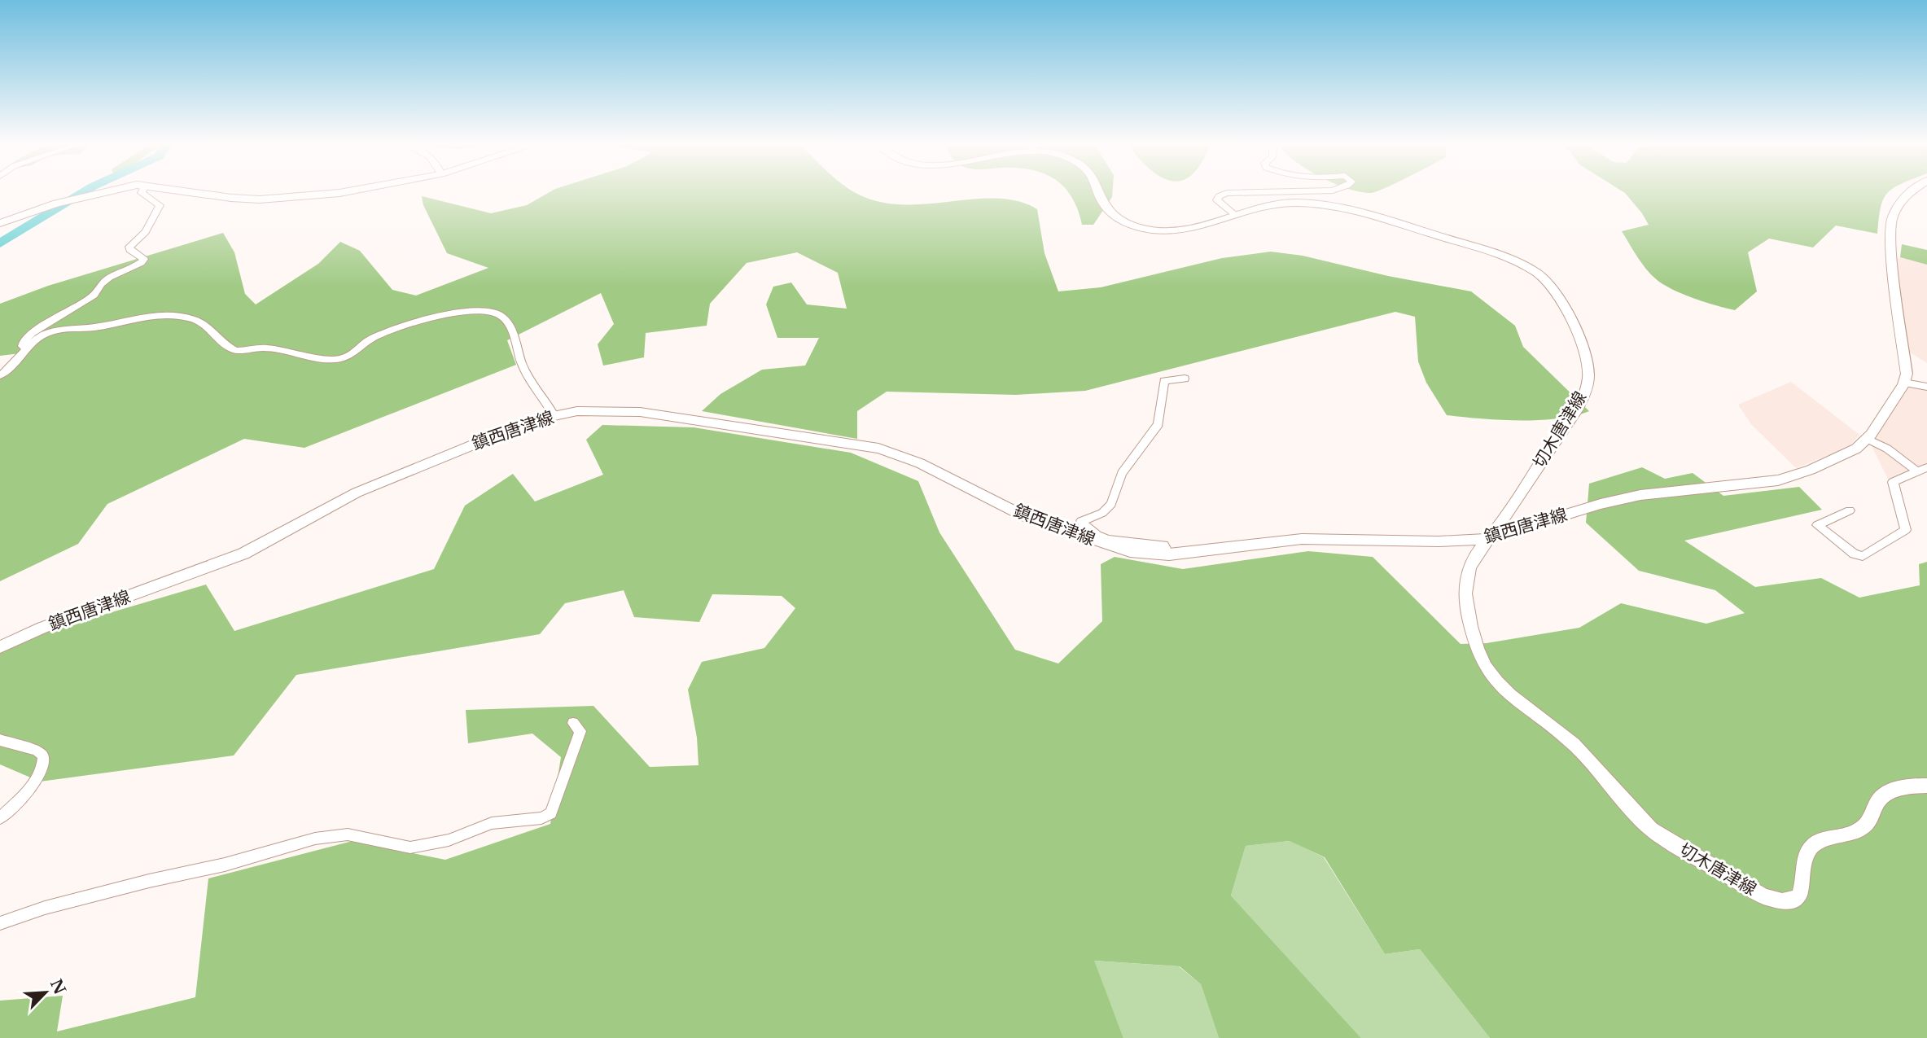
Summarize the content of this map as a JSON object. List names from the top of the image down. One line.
{"streets":{"main road":["切木唐津線","鎮西唐津線"]},"crossings":[["切木唐津線","鎮西唐津線"]],"north":"top right"}
